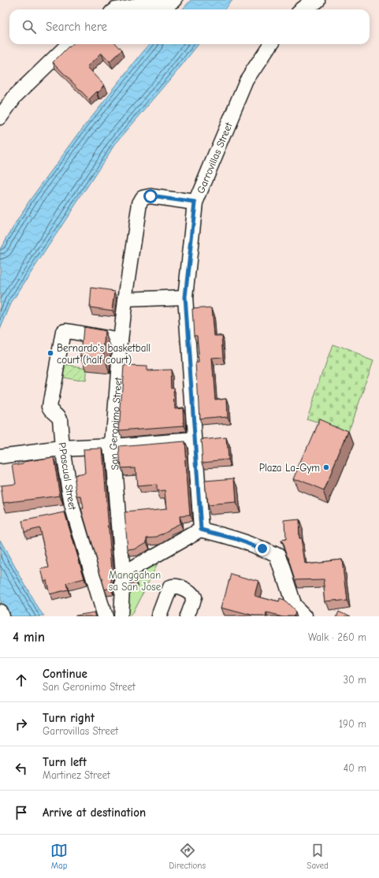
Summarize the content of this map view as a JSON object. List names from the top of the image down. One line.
{"streets":{"street":["Garrovillas Street","San Geronimo Street","P.Pascual Street"]},"crossings":[["Garrovillas Street","San Geronimo Street"],["San Geronimo Street","P.Pascual Street"]],"parks":["Manggahan sa San Jose"],"places":["Bernardo's basketball court (half court)","Plaza La-Gym"],"page":{"search":"Search here","heading":["4 min","Walk · 260 m"],"list":[["Continue","San Geronimo Street","30 m"],["Turn right","Garrovillas Street","190 m"],["Turn left","Martinez Street","40 m"],"Arrive at destination"],"nav":["Map","Directions","Saved"]}}
